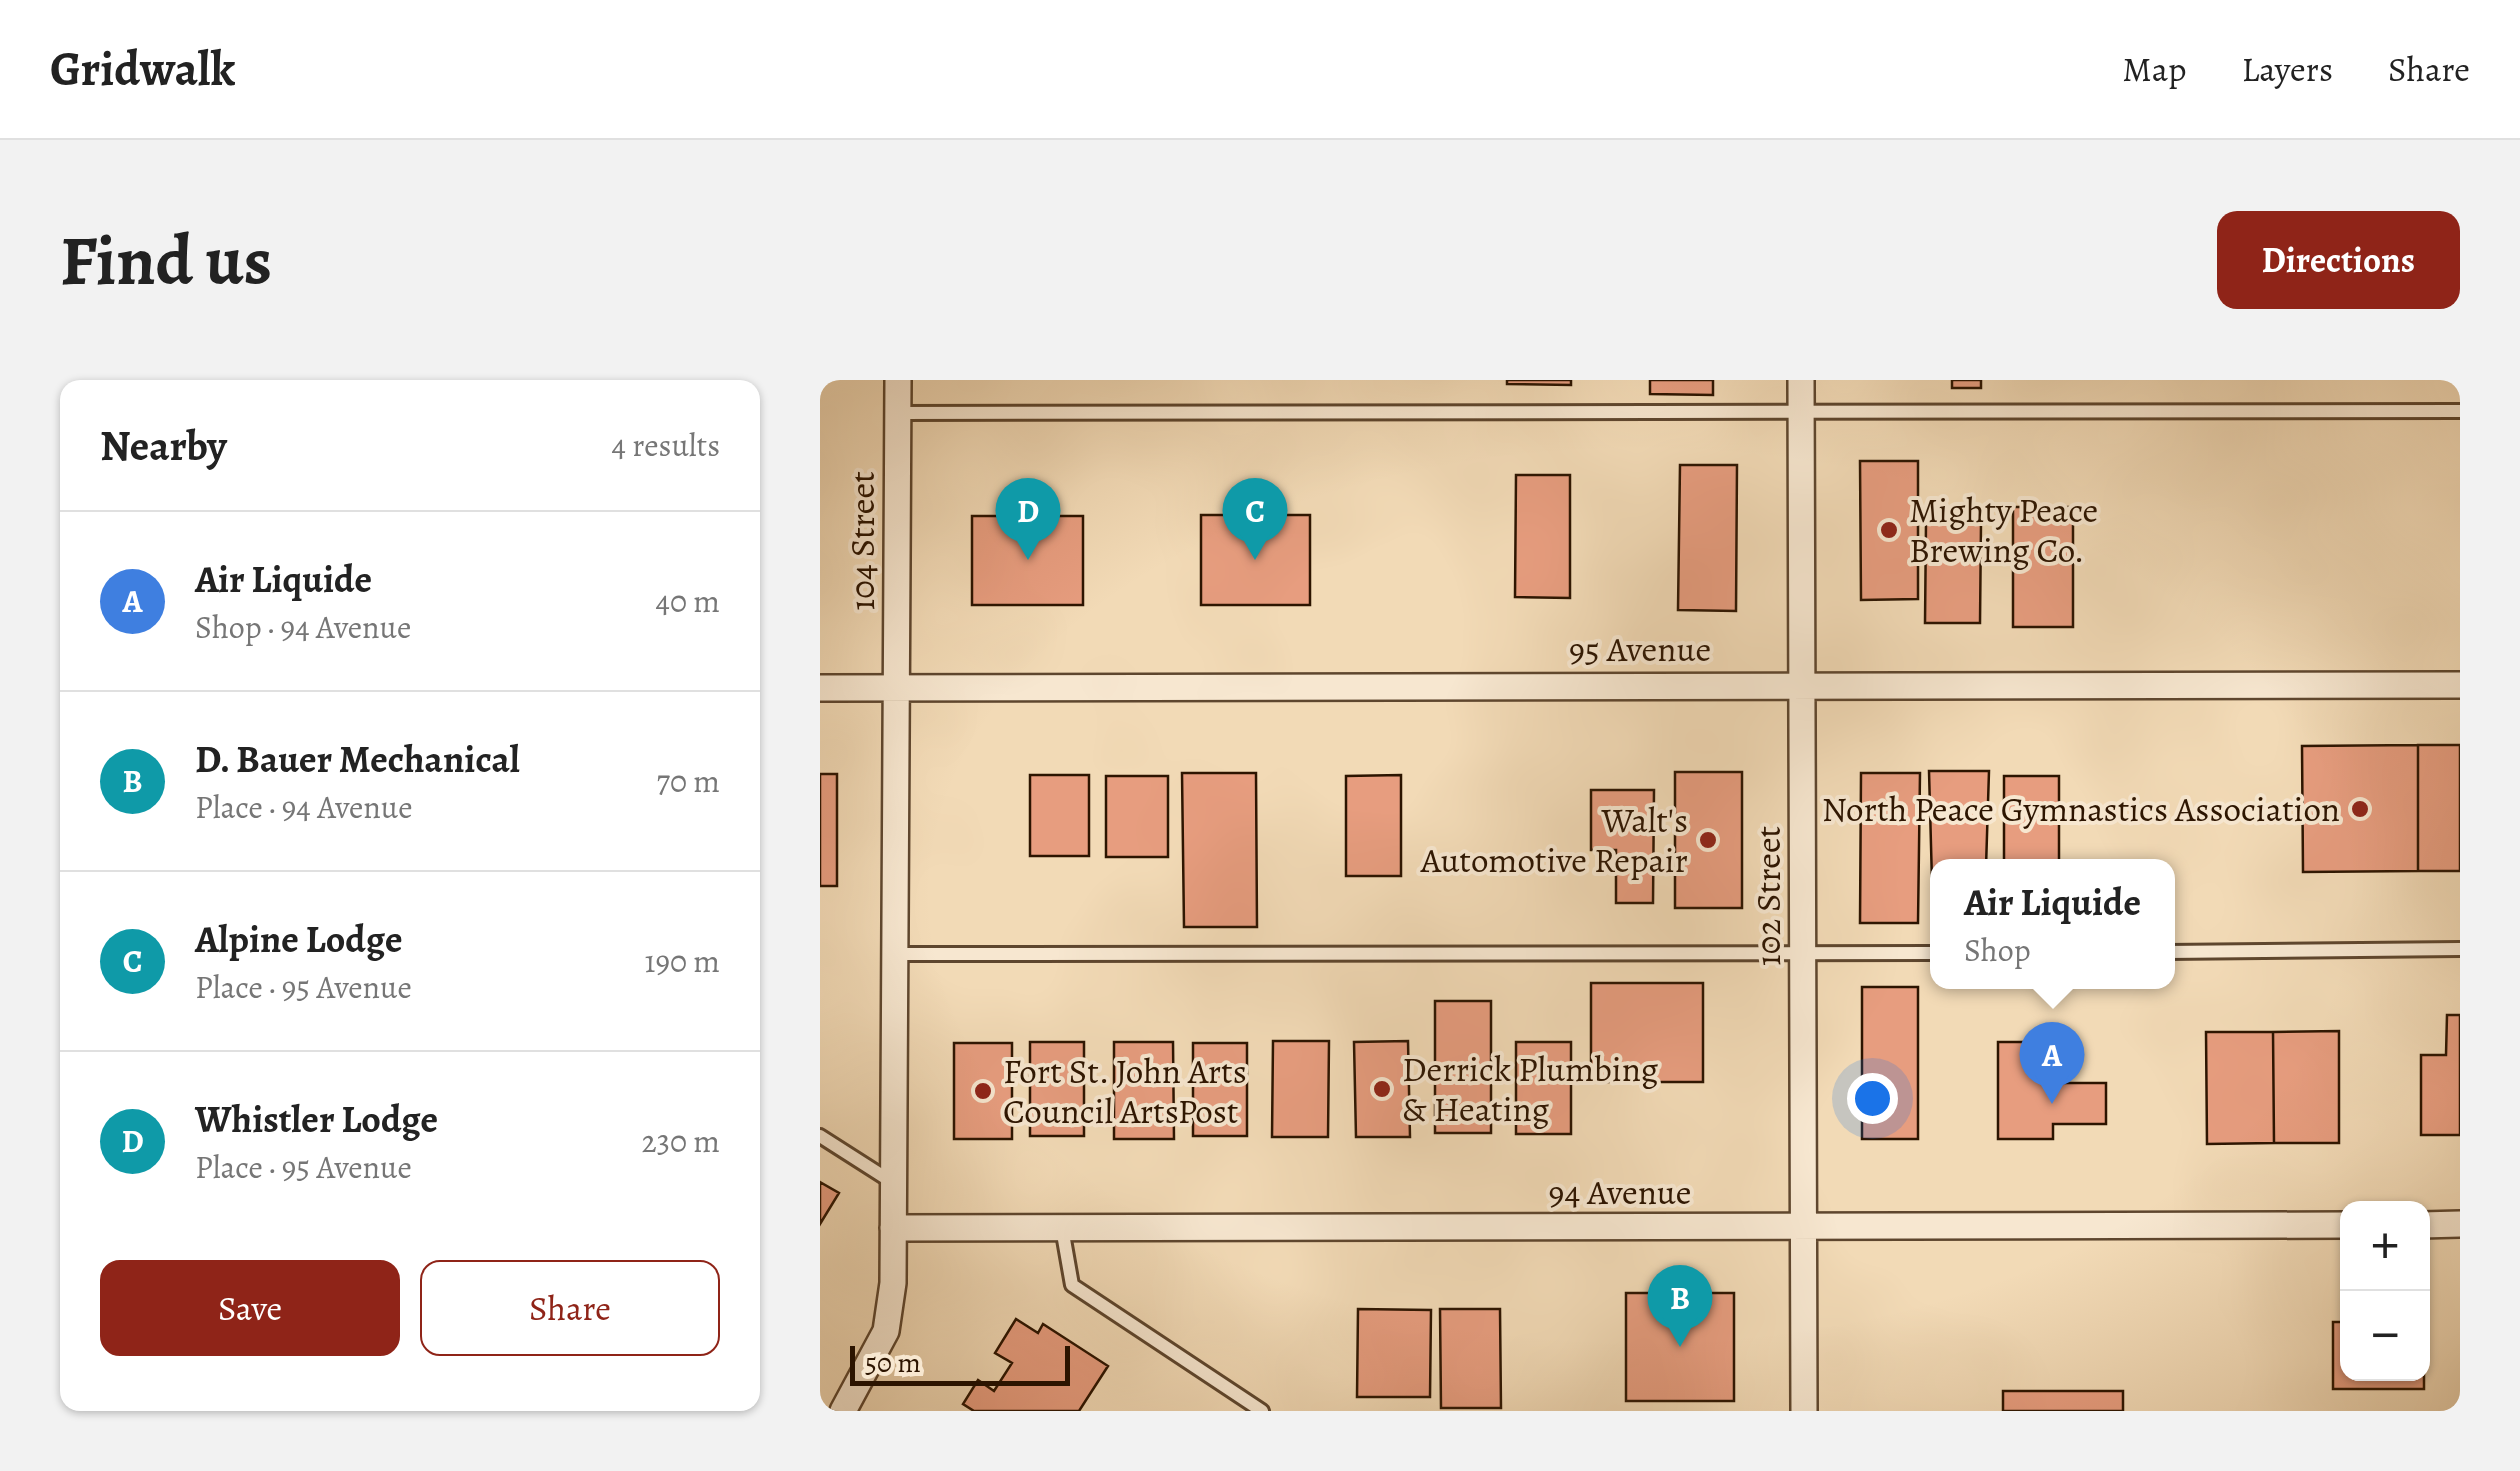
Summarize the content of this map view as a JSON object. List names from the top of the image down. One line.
{"streets":{"street":["104 Street","95 Avenue","102 Street","94 Avenue"]},"crossings":[["104 Street","95 Avenue"],["104 Street","94 Avenue"],["95 Avenue","102 Street"],["102 Street","94 Avenue"]],"places":["Mighty Peace Brewing Co.","North Peace Gymnastics Association","Walt's Automotive Repair","Derrick Plumbing & Heating","Fort St. John Arts Council ArtsPost"],"scale_bar":"50 m","page":{"header":"Gridwalk","nav":["Map","Layers","Share"],"buttons":["Directions",["Save","Share"]],"title":"Find us","heading":["Nearby","4 results"],"pins":["C","D","A","B"],"list":[{"mark":"A","name":"Air Liquide","note":"Shop · 94 Avenue","value":"40 m"},{"mark":"B","name":"D. Bauer Mechanical","note":"Place · 94 Avenue","value":"70 m"},{"mark":"C","name":"Alpine Lodge","note":"Place · 95 Avenue","value":"190 m"},{"mark":"D","name":"Whistler Lodge","note":"Place · 95 Avenue","value":"230 m"}],"popup":["Air Liquide","Shop"],"map_buttons":["+","−"],"scale":"50 m"}}
